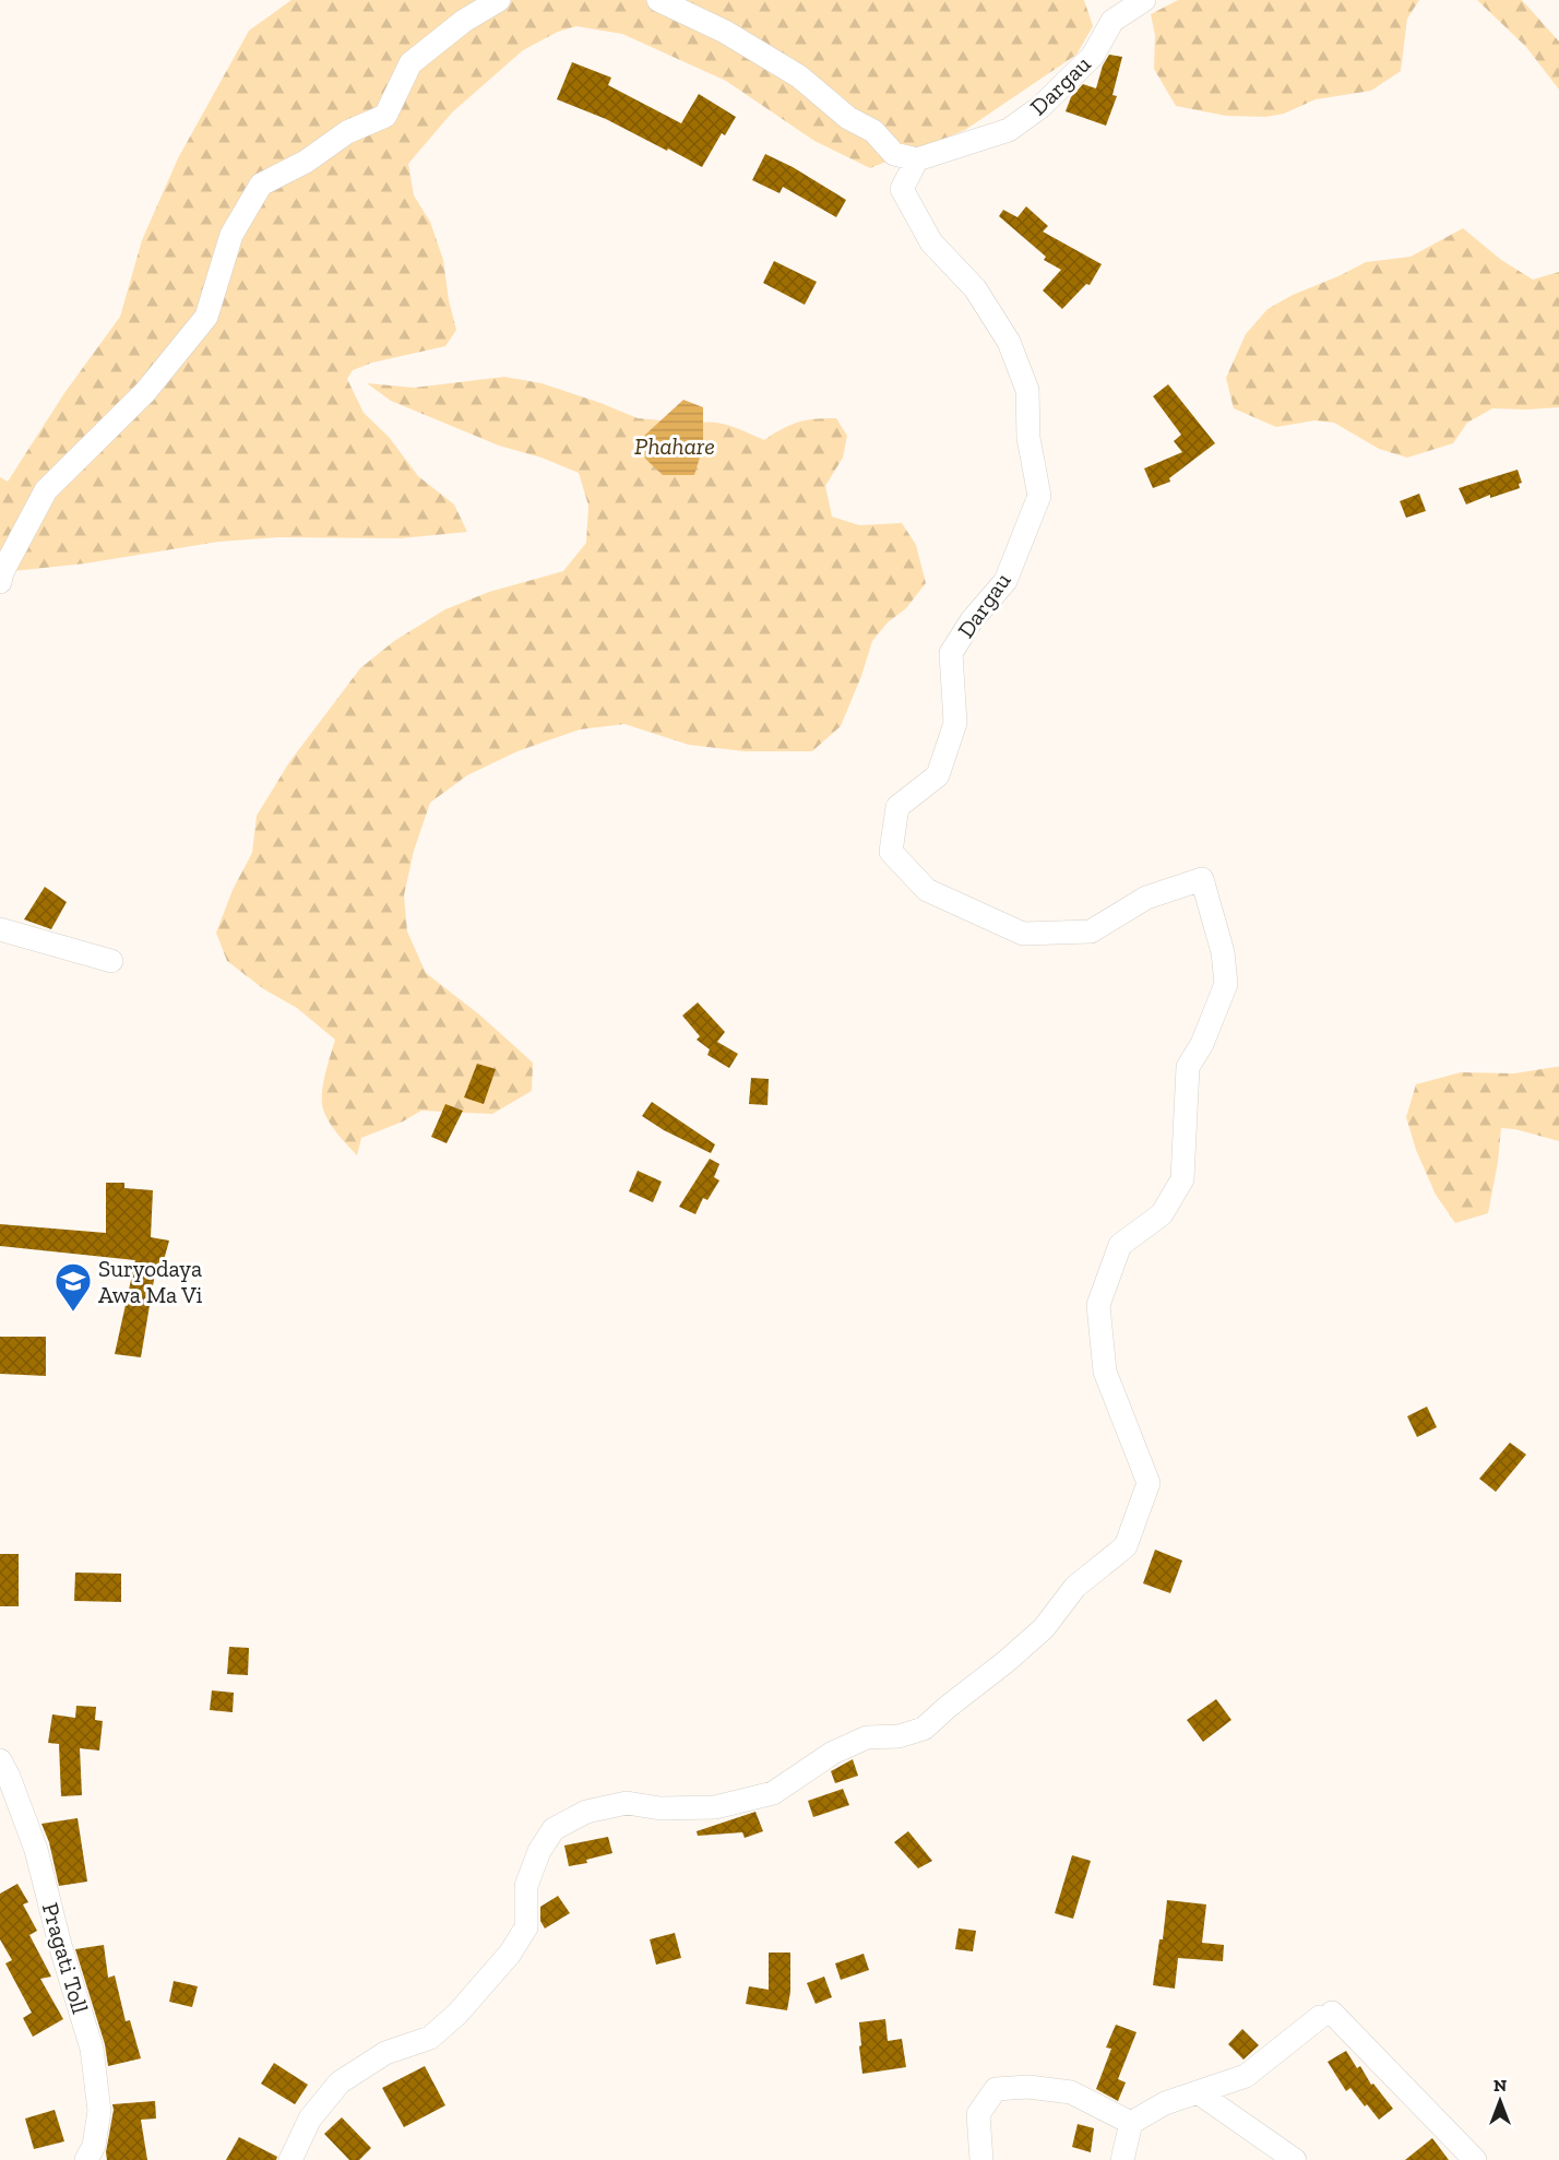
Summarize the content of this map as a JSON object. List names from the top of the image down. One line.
{"streets":{"street":["Dargau","Pragati Toll"]},"water":["Phahare"],"places":{"school or university":["Suryodaya Awa Ma Vi"]},"north":"top"}
